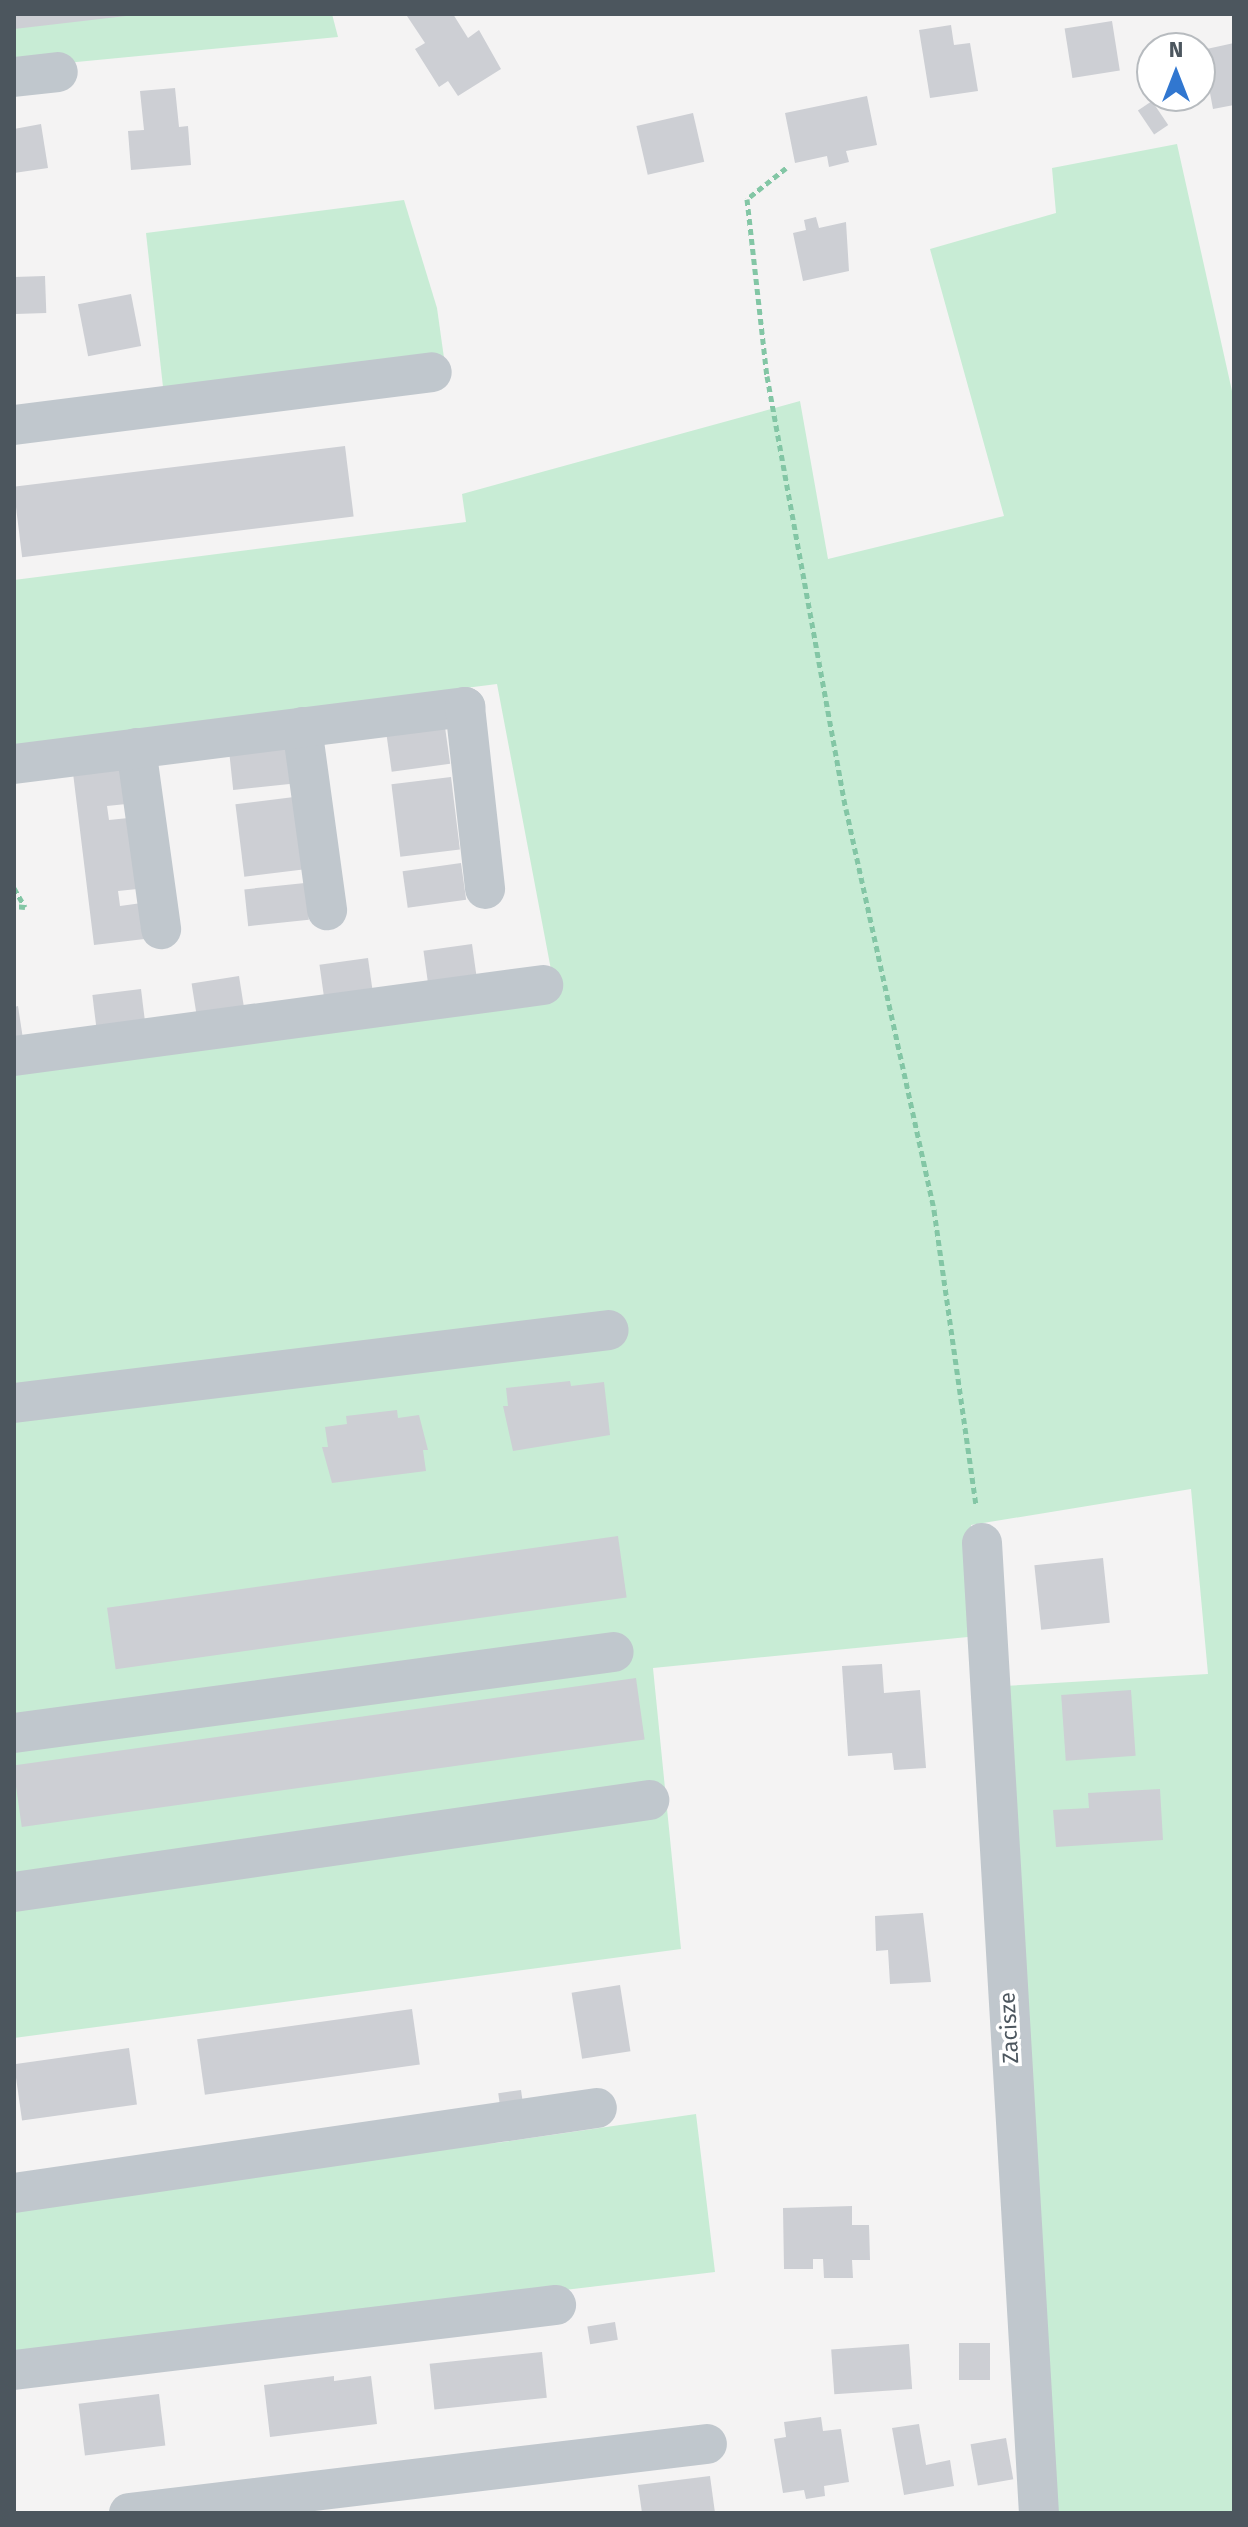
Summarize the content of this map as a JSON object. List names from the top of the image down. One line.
{"streets":{"street":["Zacisze"]},"north":"top"}
